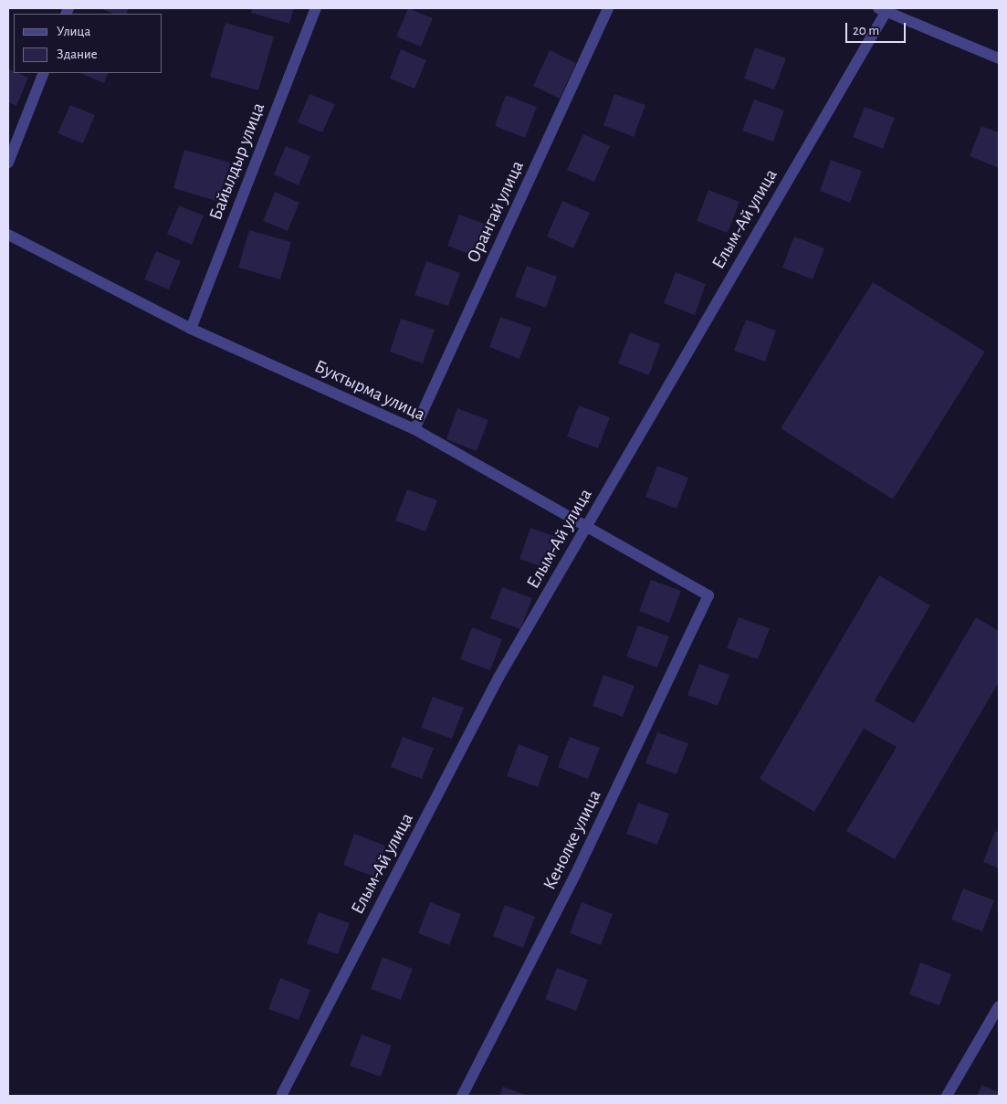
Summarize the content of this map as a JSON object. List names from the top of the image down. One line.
{"streets":{"street":["Байылдыр улица","Орангай улица","Елым-Ай улица","Буктырма улица","Кенолке улица"]},"crossings":[["Байылдыр улица","Буктырма улица"],["Орангай улица","Буктырма улица"],["Елым-Ай улица","Буктырма улица"],["Буктырма улица","Кенолке улица"]],"legend":["Улица","Здание"],"scale_bar":"20 m"}
